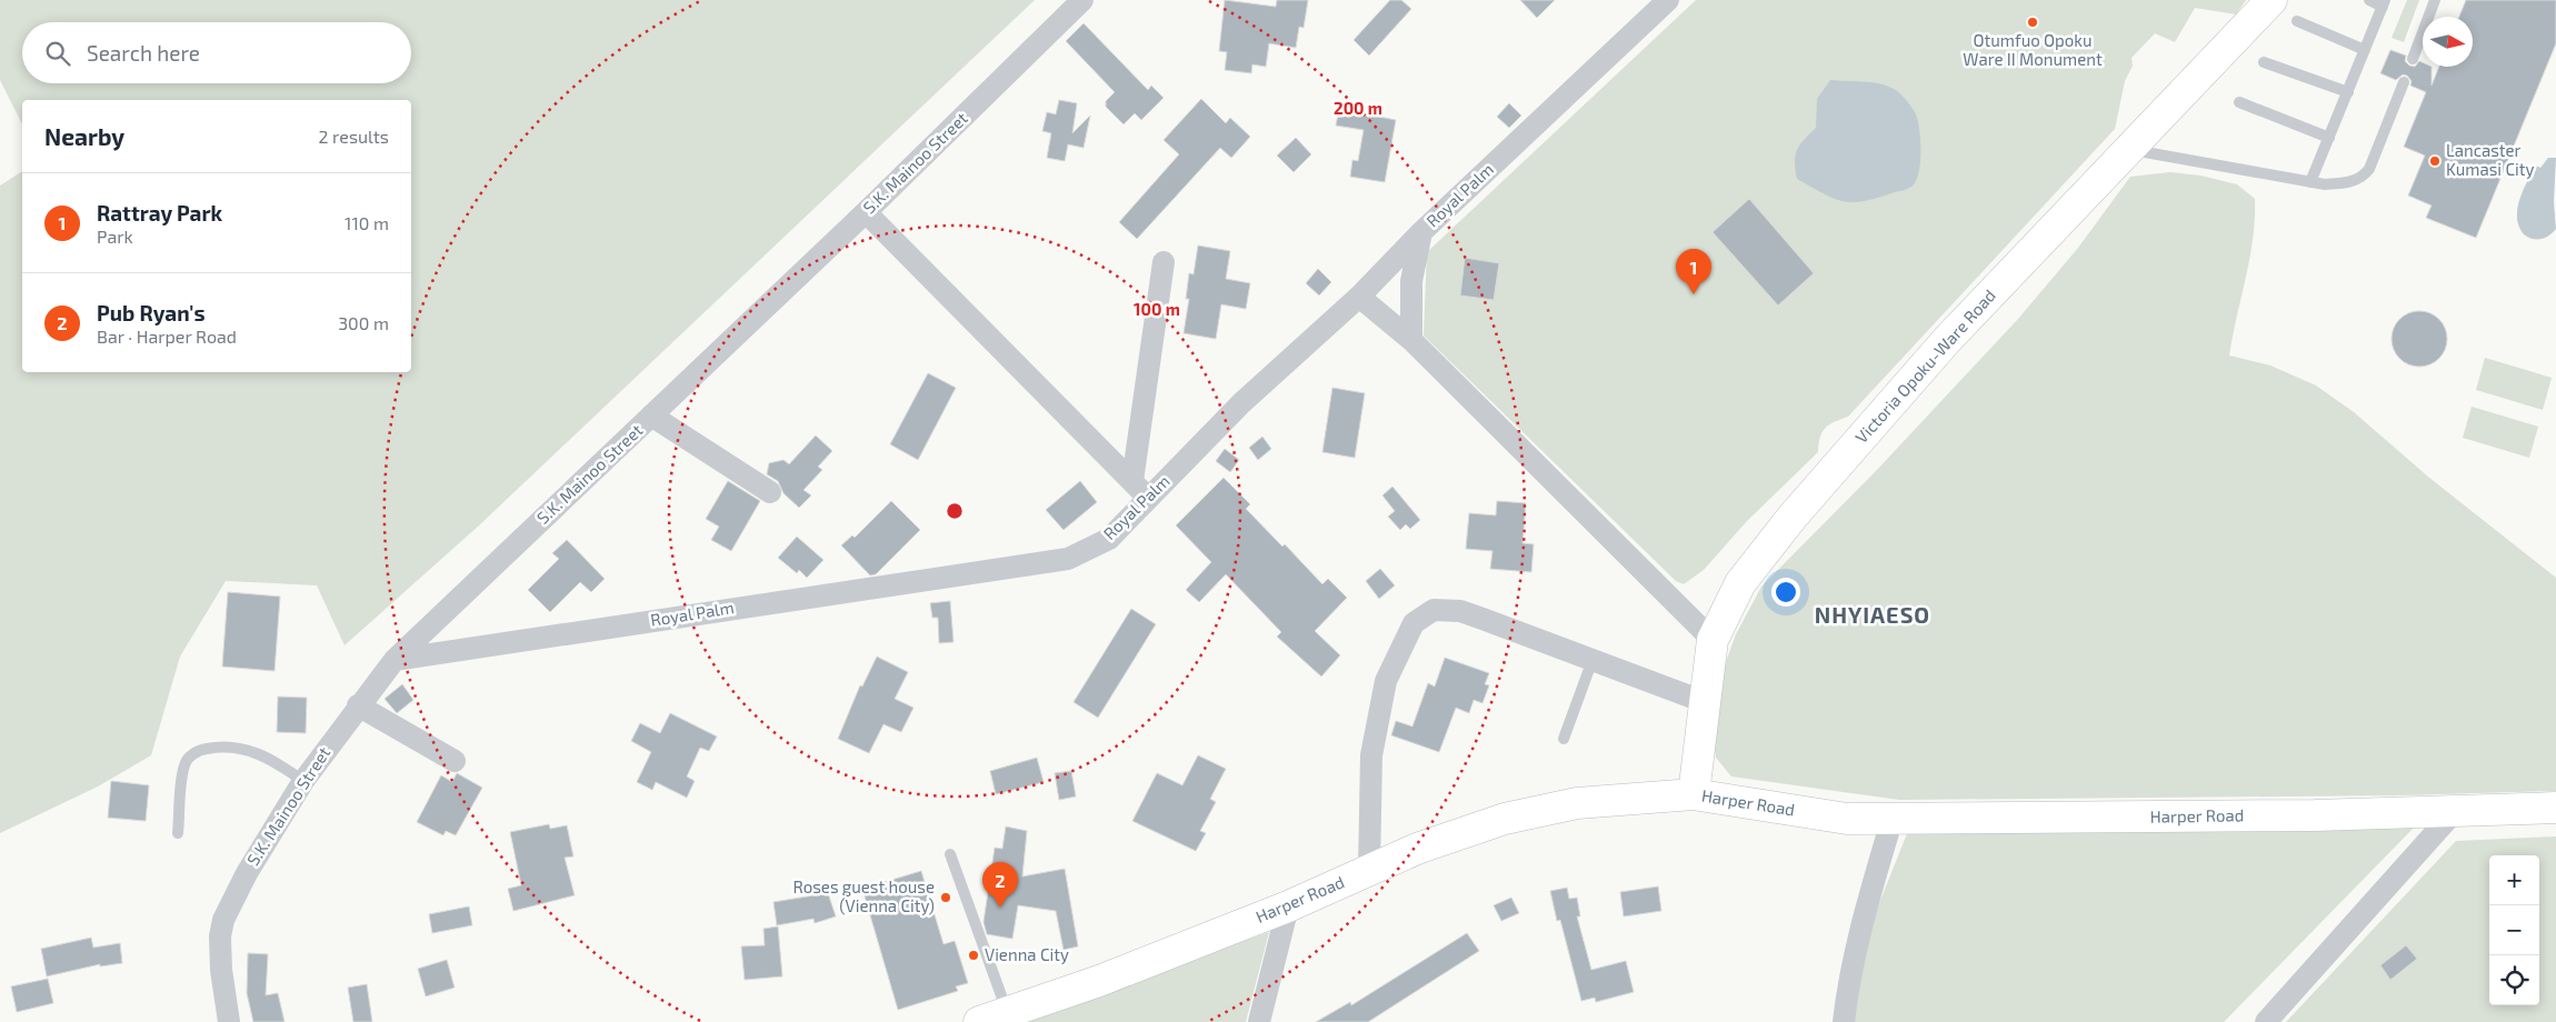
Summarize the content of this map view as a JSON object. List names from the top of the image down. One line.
{"streets":{"main road":["Victoria Opoku-Ware Road","Harper Road"],"street":["S.K. Mainoo Street","Royal Palm"]},"crossings":[["S.K. Mainoo Street","Royal Palm"],["Victoria Opoku-Ware Road","Harper Road"]],"districts":["NHYIAESO"],"places":["Otumfuo Opoku Ware II Monument","Lancaster Kumasi City","Roses guest house (Vienna City)","Vienna City"],"north":"right","page":{"search":"Search here","heading":["Nearby","2 results"],"list":[{"mark":"1","name":"Rattray Park","note":"Park","value":"110 m"},{"mark":"2","name":"Pub Ryan's","note":"Bar · Harper Road","value":"300 m"}],"pins":["1","2"],"map_buttons":["+","−"]},"rings":["200 m","100 m"]}
